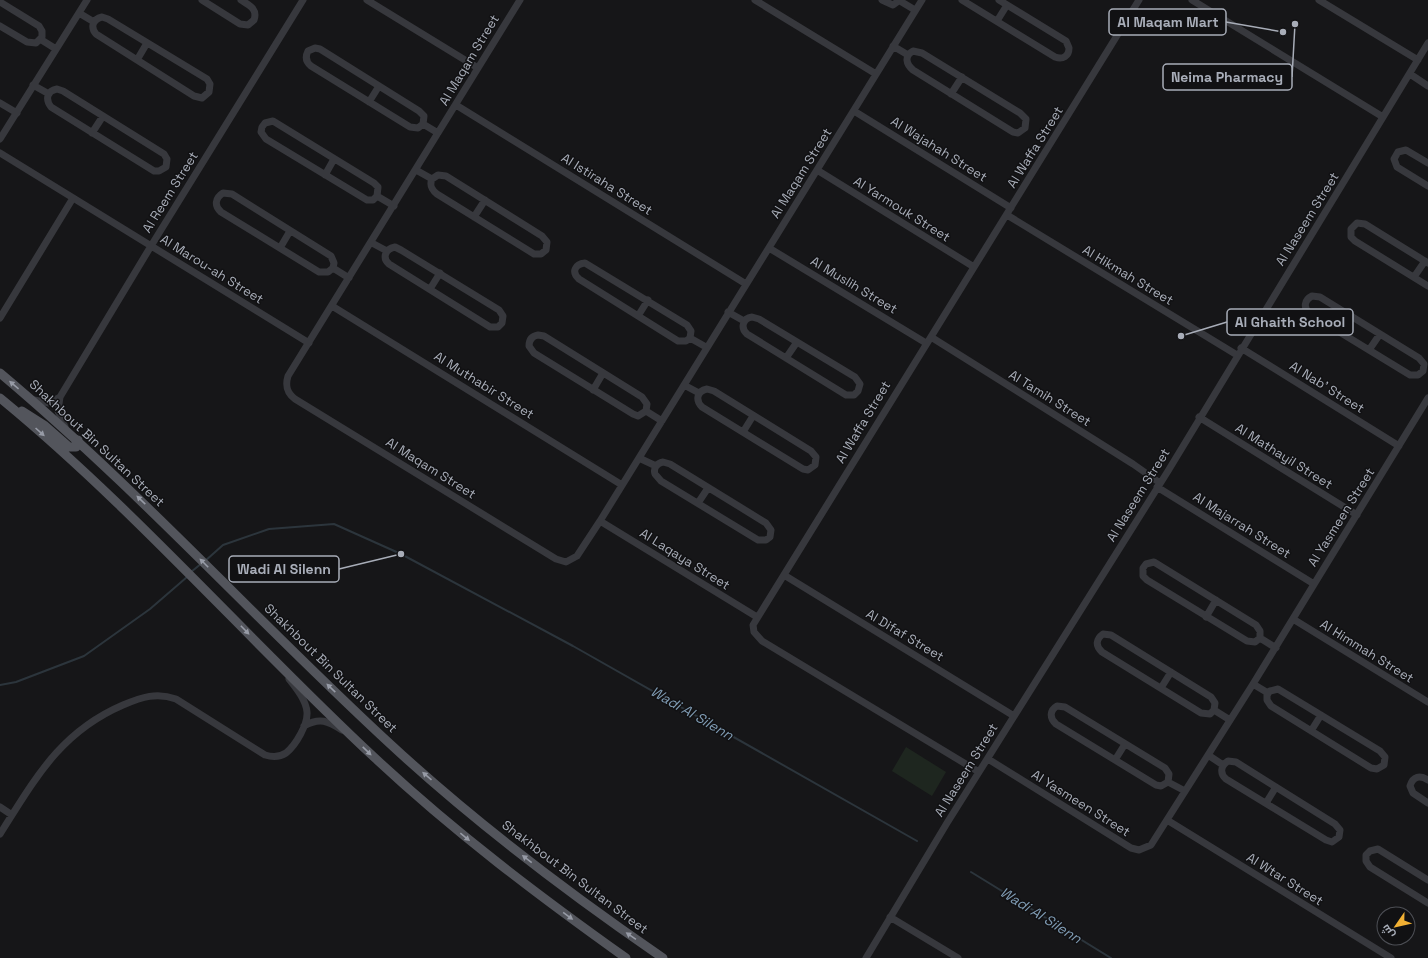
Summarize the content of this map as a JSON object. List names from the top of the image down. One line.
{"streets":{"main road":["Shakhbout Bin Sultan Street"],"street":["Al Maqam Street","Al Waffa Street","Al Wajahah Street","Al Istiraha Street","Al Reem Street","Al Yarmouk Street","Al Naseem Street","Al Marou-ah Street","Al Hikmah Street","Al Muslih Street","Al Muthabir Street","Al Nab' Street","Al Tamih Street","Al Mathayil Street","Al Yasmeen Street","Al Majarrah Street","Al Laqaya Street","Al Difaf Street","Al Himmah Street","Al Wtar Street"]},"crossings":[["Al Maqam Street","Al Wajahah Street"],["Al Maqam Street","Al Istiraha Street"],["Al Maqam Street","Al Yarmouk Street"],["Al Maqam Street","Al Marou-ah Street"],["Al Maqam Street","Al Muslih Street"],["Al Maqam Street","Al Muthabir Street"],["Al Maqam Street","Al Laqaya Street"],["Al Waffa Street","Al Wajahah Street"],["Al Waffa Street","Al Yarmouk Street"],["Al Waffa Street","Al Hikmah Street"],["Al Waffa Street","Al Muslih Street"],["Al Waffa Street","Al Tamih Street"],["Al Waffa Street","Al Laqaya Street"],["Al Waffa Street","Al Difaf Street"],["Al Reem Street","Al Marou-ah Street"],["Al Naseem Street","Al Hikmah Street"],["Al Naseem Street","Al Nab' Street"],["Al Naseem Street","Al Tamih Street"],["Al Naseem Street","Al Mathayil Street"],["Al Naseem Street","Al Yasmeen Street"],["Al Naseem Street","Al Majarrah Street"],["Al Naseem Street","Al Difaf Street"],["Al Muslih Street","Al Tamih Street"],["Al Nab' Street","Al Yasmeen Street"],["Al Tamih Street","Al Majarrah Street"],["Al Mathayil Street","Al Yasmeen Street"],["Al Yasmeen Street","Al Majarrah Street"],["Al Yasmeen Street","Al Himmah Street"],["Al Yasmeen Street","Al Wtar Street"]],"water":["Wadi Al Silenn"],"places":["Neima Pharmacy","Al Maqam Mart","Al Ghaith School","Wadi Al Silenn"],"north":"bottom left"}
